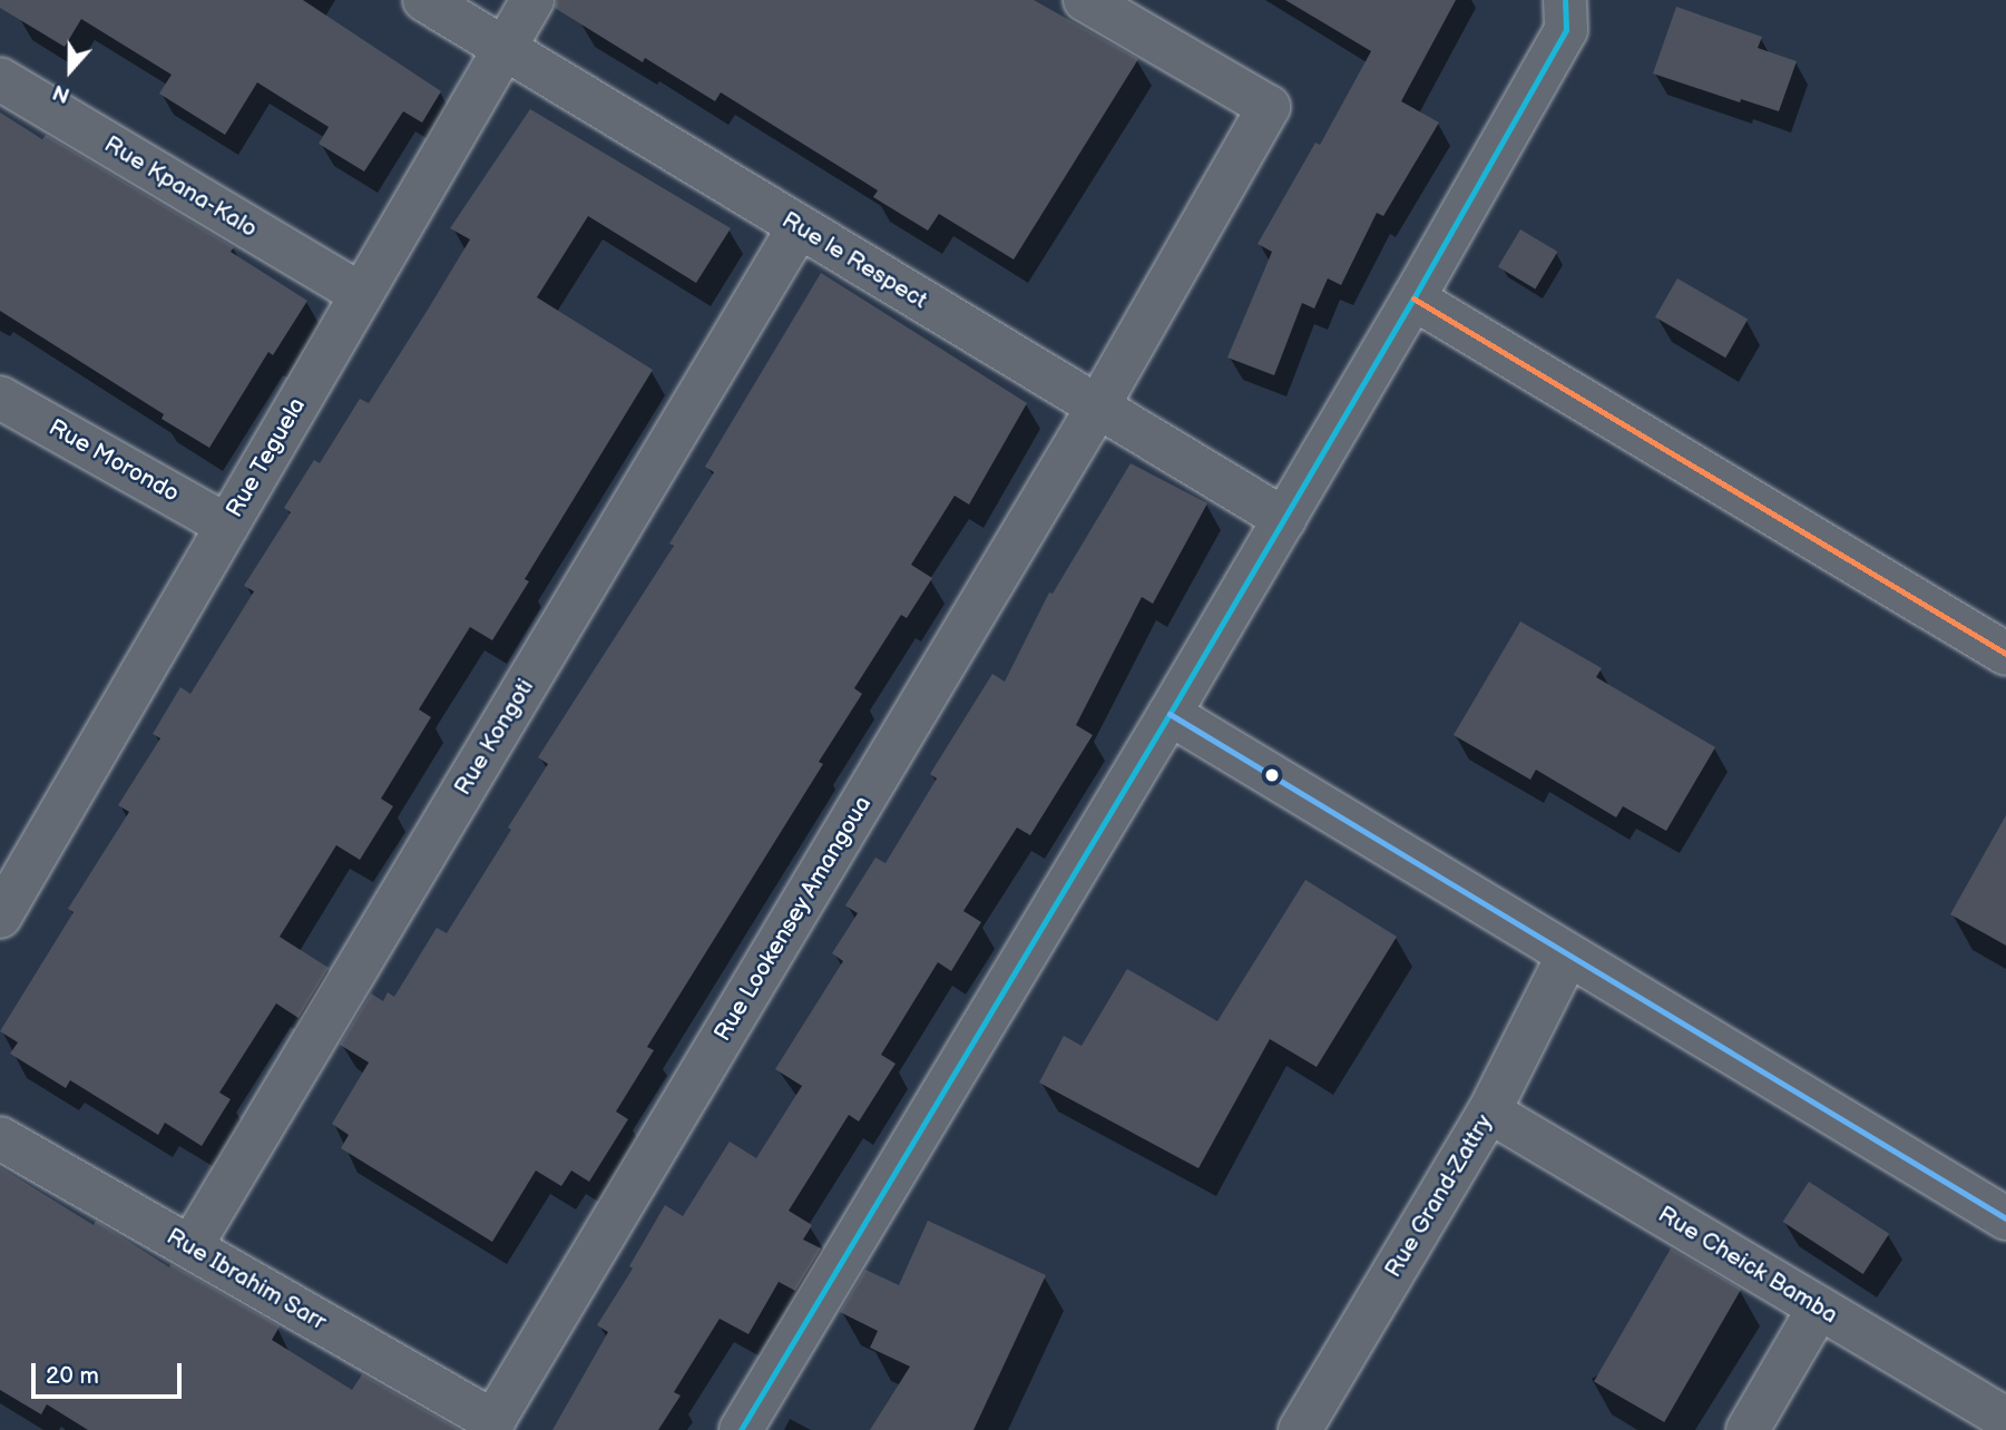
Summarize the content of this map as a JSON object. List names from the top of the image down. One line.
{"streets":{"street":["Rue Kpana-Kalo","Rue le Respect","Rue Teguela","Rue Morondo","Rue Kongoti","Rue Lookensey Amangoua","Rue Grand-Zattry","Rue Cheick Bamba","Rue Ibrahim Sarr"]},"crossings":[["Rue Kpana-Kalo","Rue Teguela"],["Rue le Respect","Rue Teguela"],["Rue le Respect","Rue Kongoti"],["Rue le Respect","Rue Lookensey Amangoua"],["Rue Teguela","Rue Morondo"],["Rue Kongoti","Rue Ibrahim Sarr"],["Rue Lookensey Amangoua","Rue Ibrahim Sarr"],["Rue Grand-Zattry","Rue Cheick Bamba"]],"scale_bar":"20 m","north":"bottom"}
